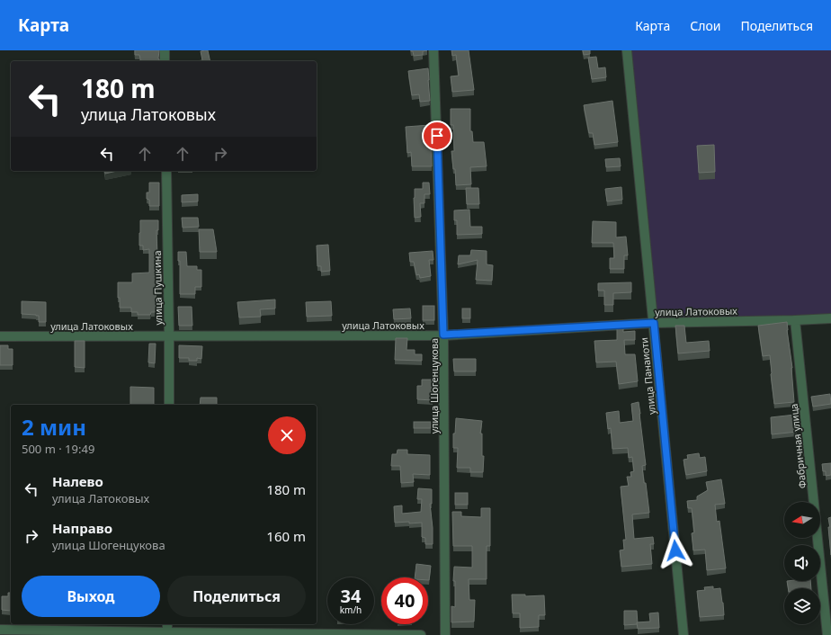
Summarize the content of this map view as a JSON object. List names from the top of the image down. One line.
{"streets":{"street":["улица Пушкина","улица Латоковых","улица Панаиоти","улица Шогенцукова","Фабричная улица"]},"crossings":[["улица Пушкина","улица Латоковых"],["улица Латоковых","улица Панаиоти"],["улица Латоковых","улица Шогенцукова"],["улица Латоковых","Фабричная улица"]],"north":"left","page":{"header":"Карта","nav":["Карта","Слои","Поделиться"],"turn":["180 m","улица Латоковых"],"heading":["2 мин","500 m · 19:49"],"list":[{"name":"Налево","note":"улица Латоковых","value":"180 m"},{"name":"Направо","note":"улица Шогенцукова","value":"160 m"}],"buttons":["Выход","Поделиться"],"speed":"34 km/h","limit":"40"}}
